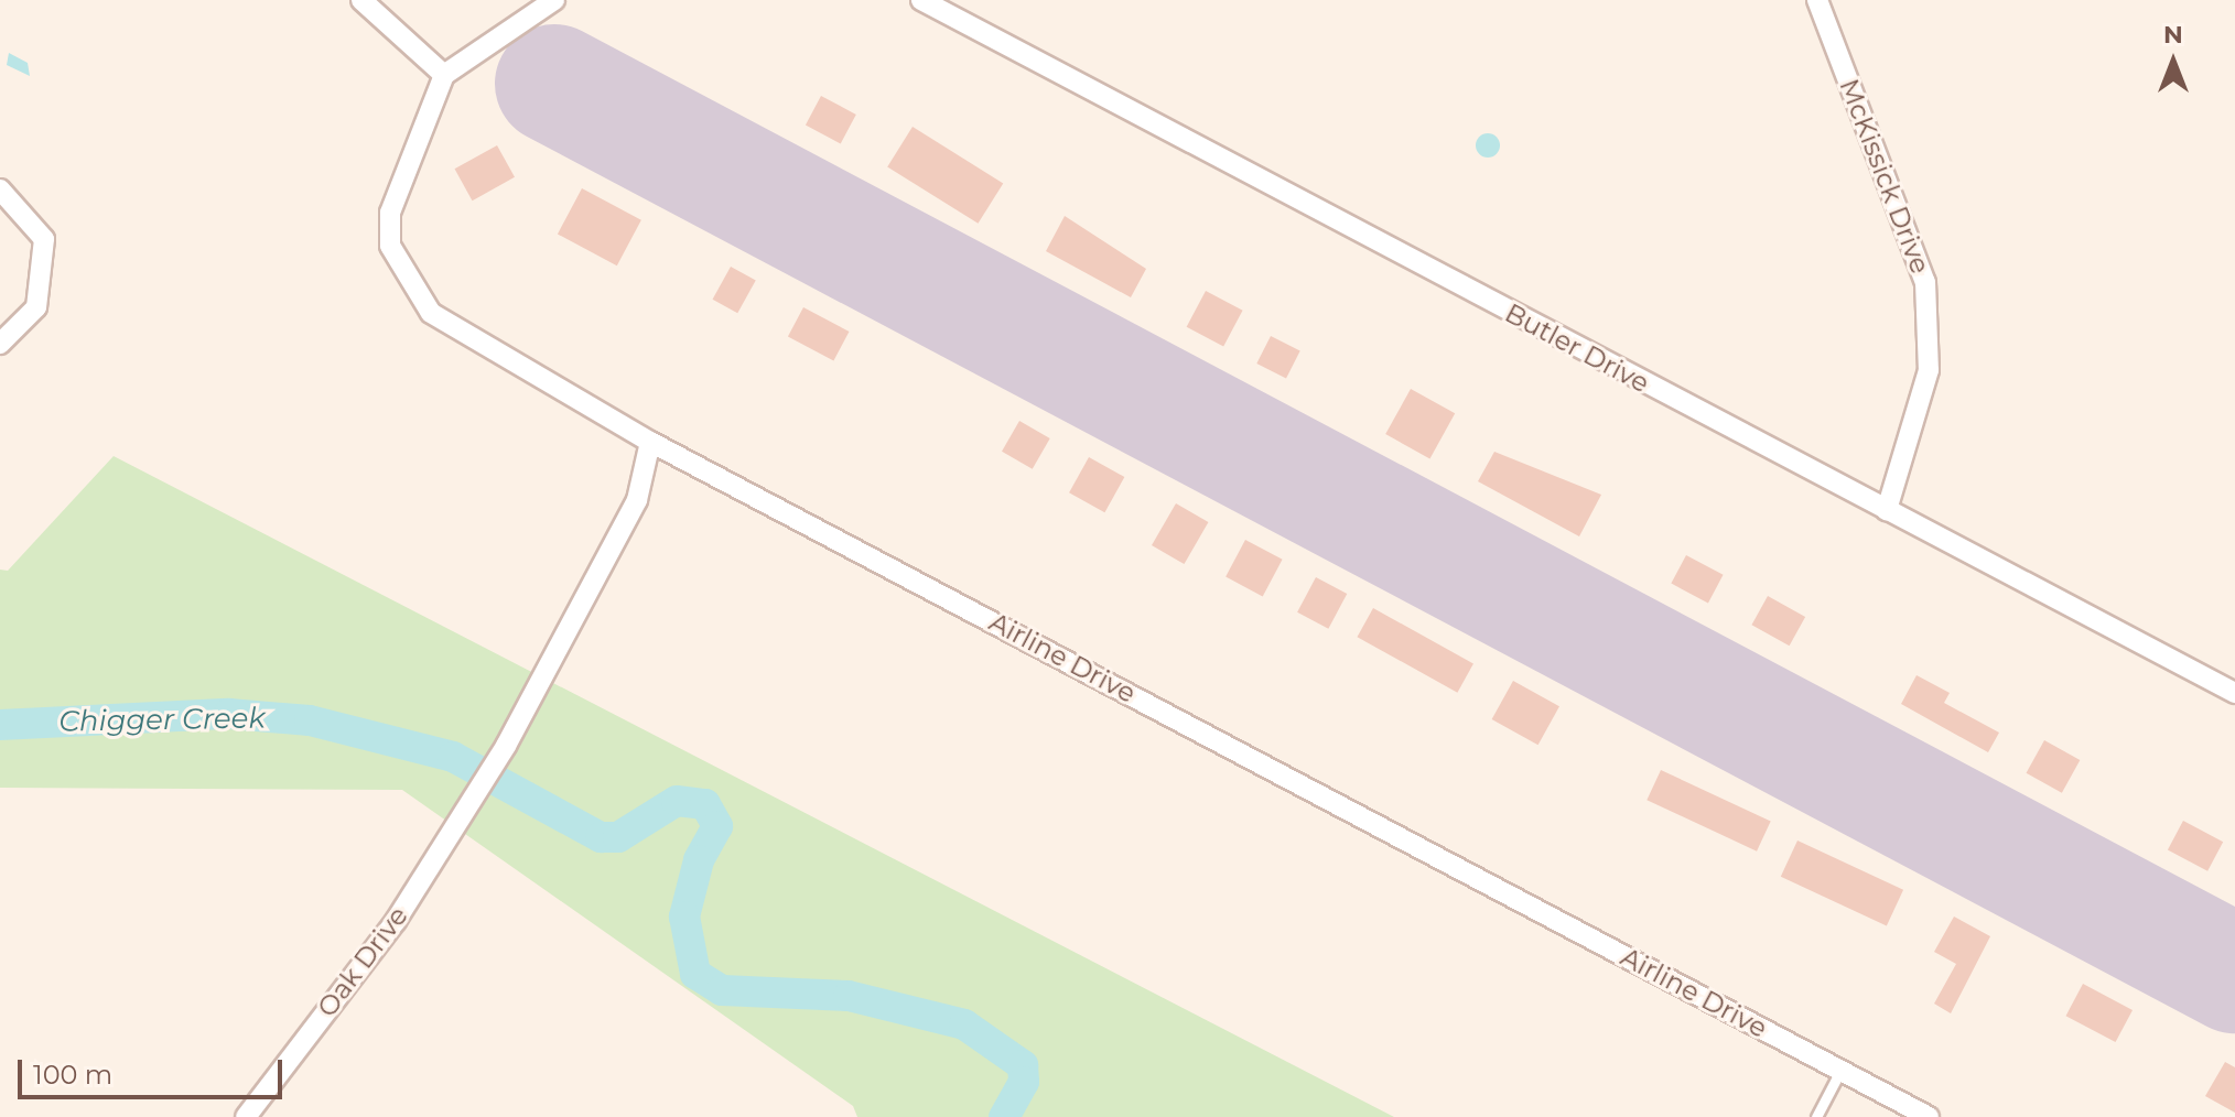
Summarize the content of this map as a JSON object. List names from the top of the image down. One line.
{"streets":{"street":["McKissick Drive","Butler Drive","Airline Drive","Oak Drive"]},"crossings":[["McKissick Drive","Butler Drive"],["Airline Drive","Oak Drive"]],"water":["Chigger Creek"],"scale_bar":"100 m","north":"top"}
